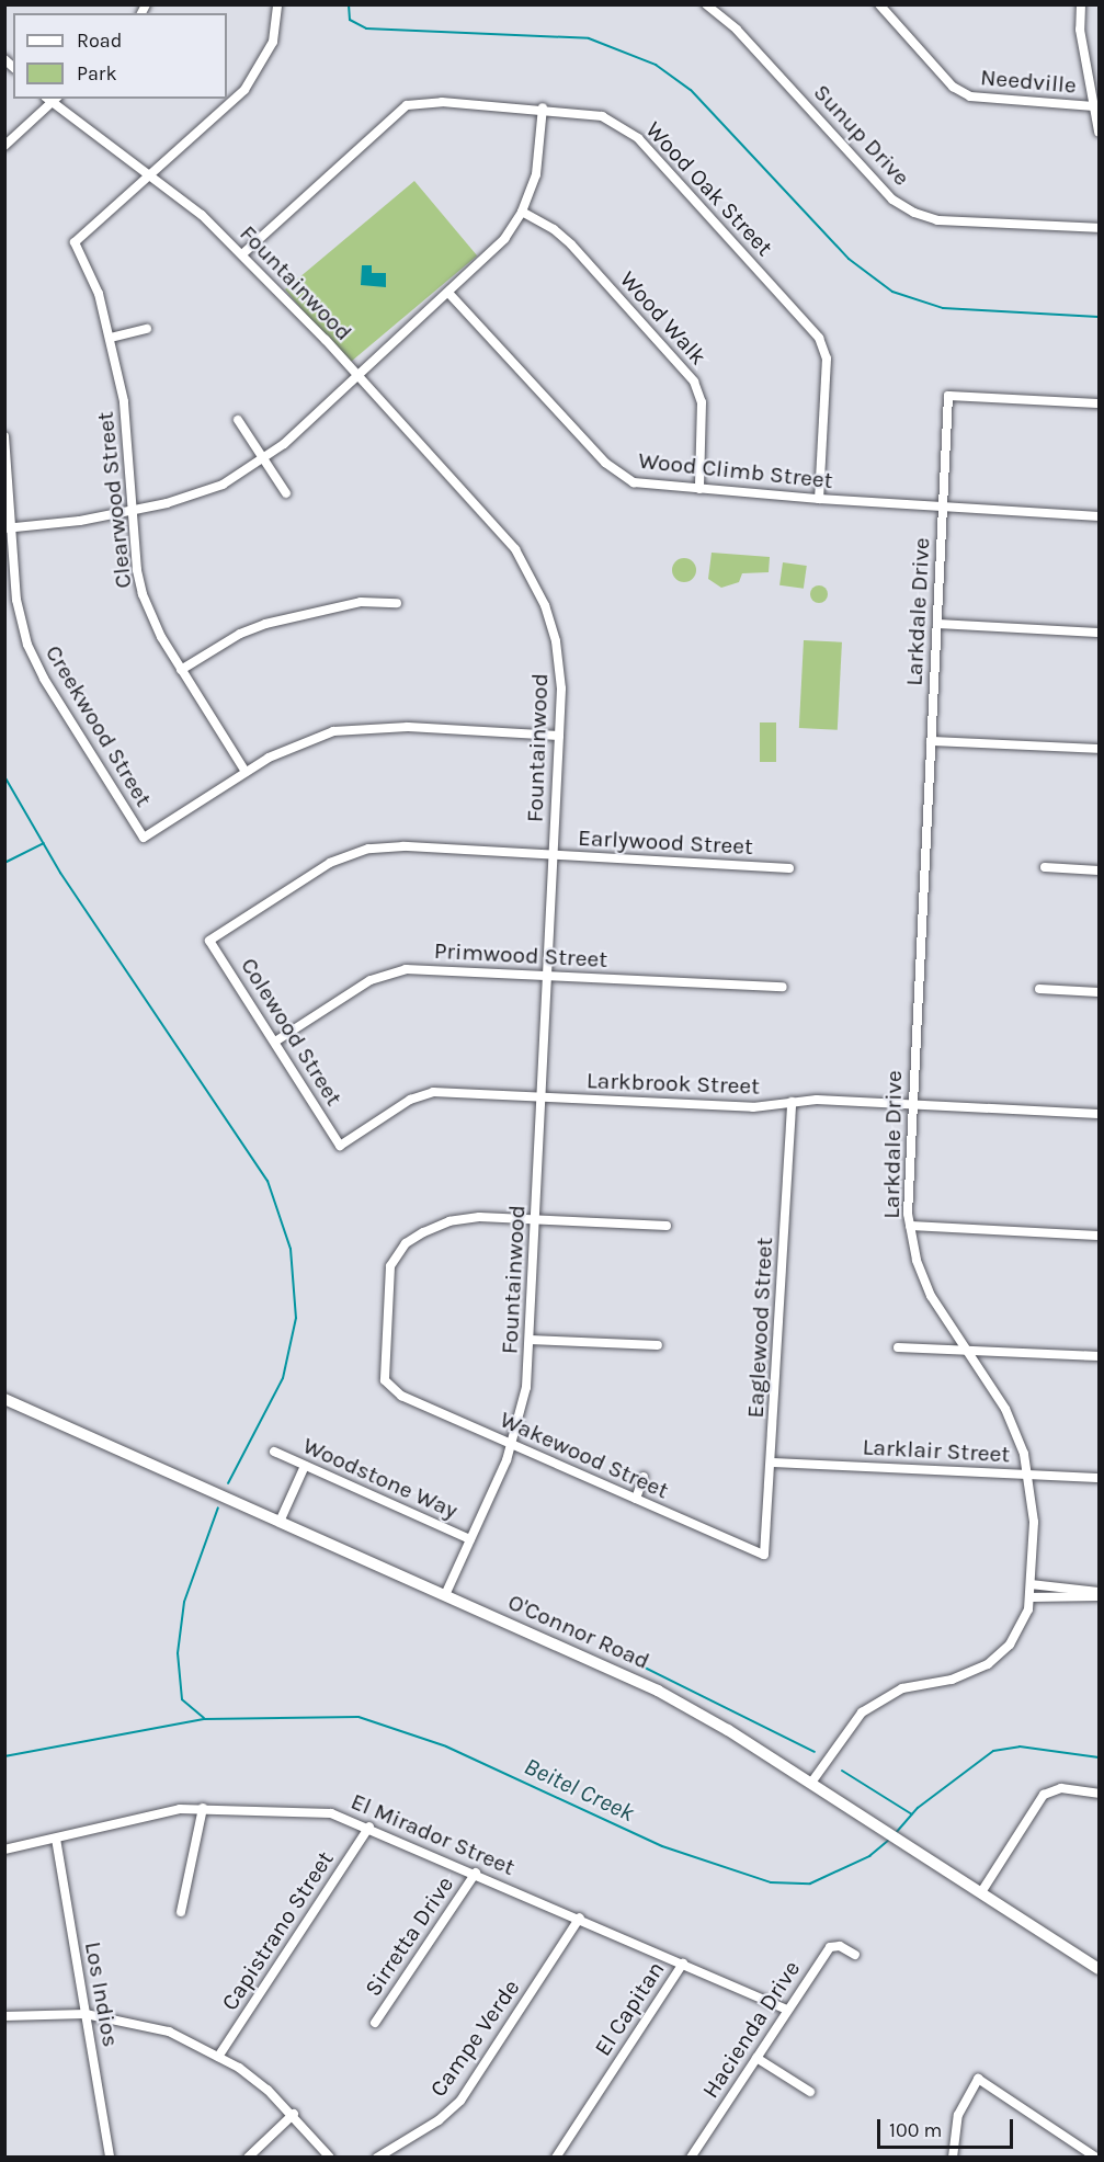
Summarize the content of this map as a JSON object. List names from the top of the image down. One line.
{"streets":{"main road":["O'Connor Road"],"street":["Needville","Sunup Drive","Wood Oak Street","Fountainwood","Wood Walk","Wood Climb Street","Clearwood Street","Larkdale Drive","Creekwood Street","Earlywood Street","Primwood Street","Colewood Street","Larkbrook Street","Eaglewood Street","Larklair Street","Wakewood Street","Woodstone Way","El Mirador Street","Capistrano Street","Sirretta Drive","Los Indios","El Capitan","Hacienda Drive","Campe Verde"]},"crossings":[["Wood Oak Street","Fountainwood"],["Wood Oak Street","Wood Climb Street"],["Fountainwood","Clearwood Street"],["Fountainwood","Earlywood Street"],["Fountainwood","Primwood Street"],["Fountainwood","Larkbrook Street"],["Fountainwood","Wakewood Street"],["Fountainwood","Woodstone Way"],["Fountainwood","O'Connor Road"],["Wood Walk","Wood Climb Street"],["Wood Climb Street","Larkdale Drive"],["Clearwood Street","Creekwood Street"],["Larkdale Drive","Larkbrook Street"],["Larkdale Drive","Larklair Street"],["Larkdale Drive","O'Connor Road"],["Earlywood Street","Colewood Street"],["Primwood Street","Colewood Street"],["Colewood Street","Larkbrook Street"],["Larkbrook Street","Eaglewood Street"],["Eaglewood Street","Larklair Street"],["Eaglewood Street","Wakewood Street"],["El Mirador Street","Capistrano Street"],["El Mirador Street","Sirretta Drive"],["El Mirador Street","Los Indios"],["El Mirador Street","El Capitan"],["El Mirador Street","Hacienda Drive"],["El Mirador Street","Campe Verde"]],"water":["Beitel Creek"],"legend":["Road","Park"],"scale_bar":"100 m"}
